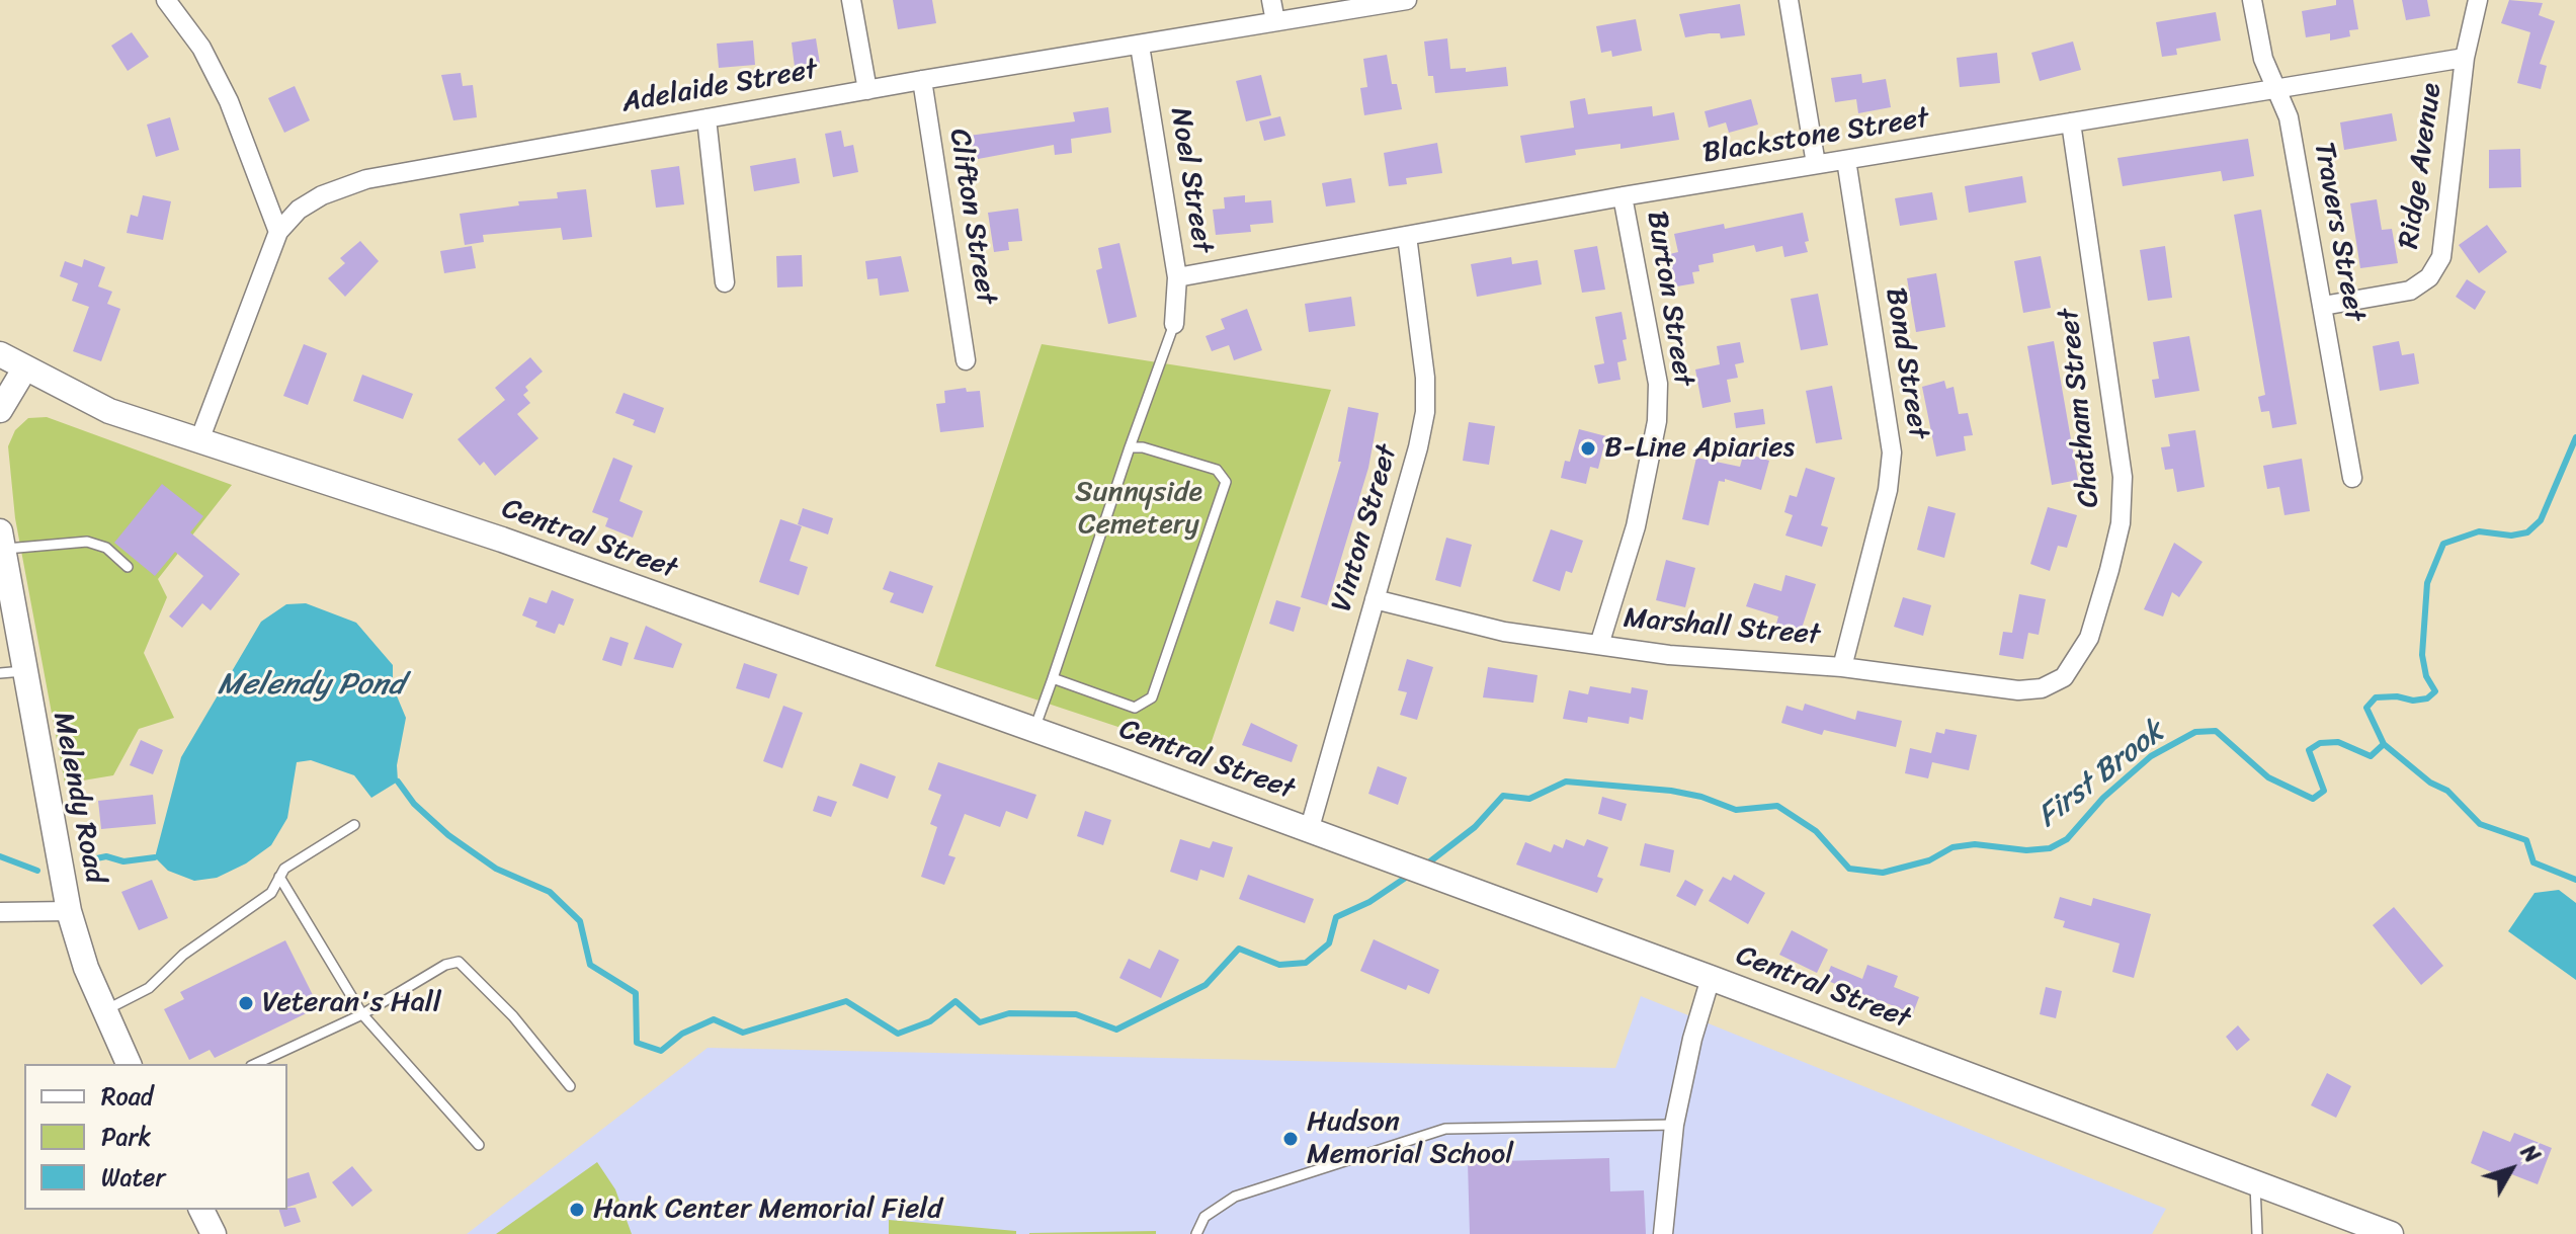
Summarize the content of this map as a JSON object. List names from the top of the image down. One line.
{"streets":{"street":["Adelaide Street","Blackstone Street","Ridge Avenue","Noel Street","Clifton Street","Travers Street","Burton Street","Bond Street","Chatham Street","Vinton Street","Central Street","Marshall Street","Melendy Road"]},"crossings":[["Adelaide Street","Noel Street"],["Adelaide Street","Clifton Street"],["Adelaide Street","Central Street"],["Blackstone Street","Ridge Avenue"],["Blackstone Street","Noel Street"],["Blackstone Street","Travers Street"],["Blackstone Street","Burton Street"],["Blackstone Street","Bond Street"],["Blackstone Street","Chatham Street"],["Blackstone Street","Vinton Street"],["Ridge Avenue","Travers Street"],["Burton Street","Marshall Street"],["Bond Street","Marshall Street"],["Chatham Street","Marshall Street"],["Vinton Street","Central Street"],["Vinton Street","Marshall Street"]],"water":["Melendy Pond","First Brook"],"parks":["Sunnyside Cemetery"],"places":["B-Line Apiaries","Veteran's Hall","Hudson Memorial School","Hank Center Memorial Field"],"legend":["Road","Park","Water"],"north":"top right"}
